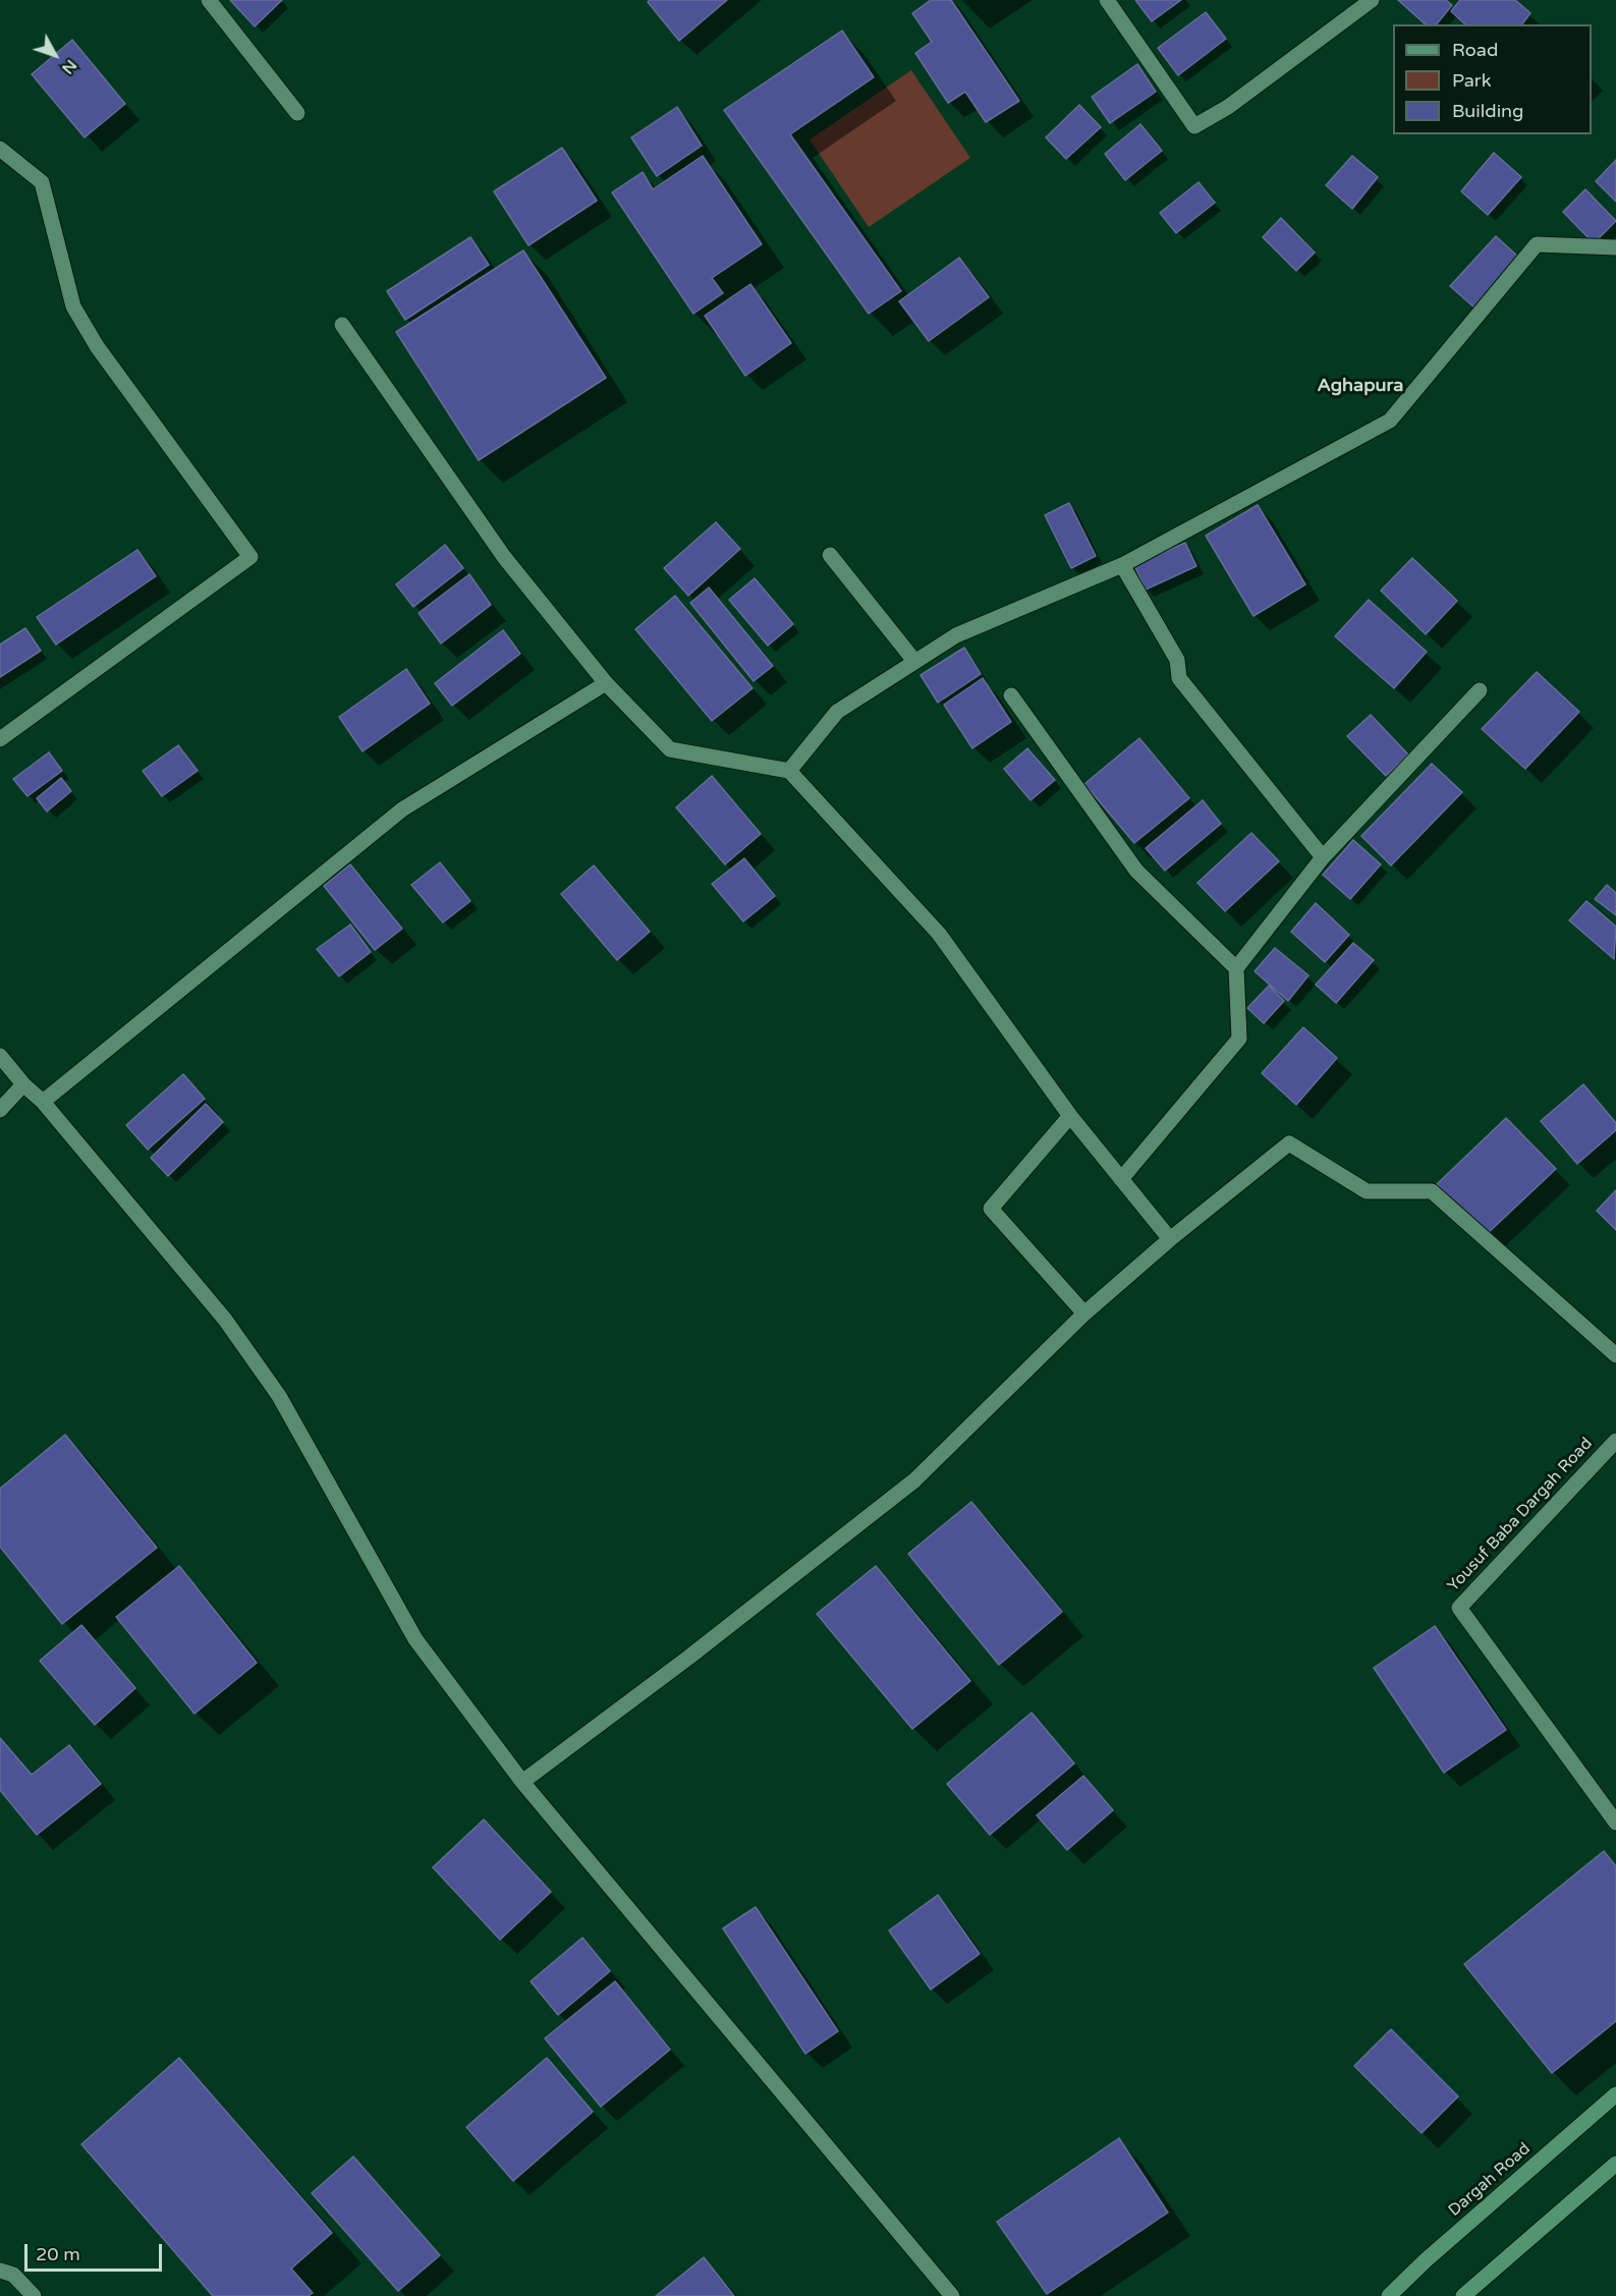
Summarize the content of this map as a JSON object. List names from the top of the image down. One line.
{"streets":{"main road":["Dargah Road"],"street":["Yousuf Baba Dargah Road"]},"districts":["Aghapura"],"legend":["Road","Park","Building"],"scale_bar":"20 m","north":"bottom right"}
